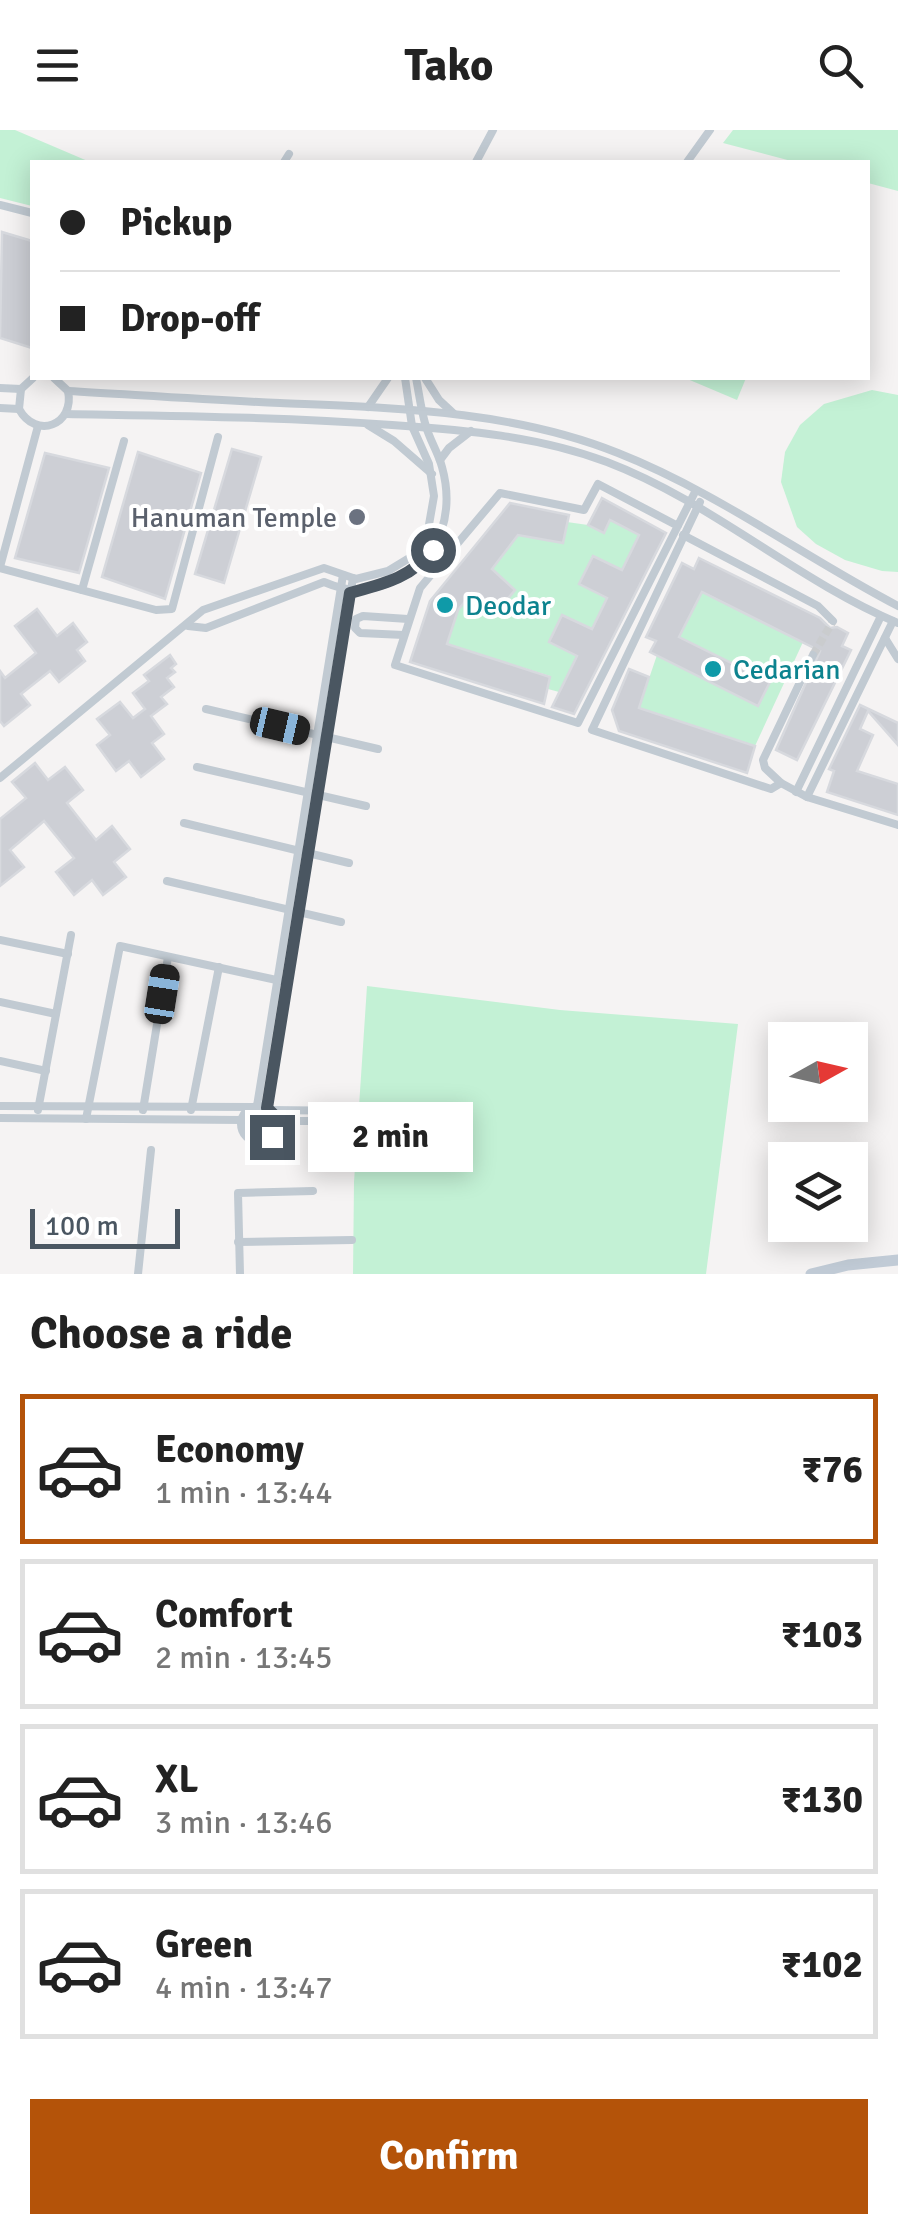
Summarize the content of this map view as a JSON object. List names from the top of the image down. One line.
{"places":["Hanuman Temple","Deodar","Cedarian"],"scale_bar":"100 m","north":"right","page":{"header":"Tako","banner":["Pickup","Drop-off"],"bubble":"2 min","scale":"100 m","heading":"Choose a ride","list":[{"name":"Economy","note":"1 min · 13:44","value":"₹76"},{"name":"Comfort","note":"2 min · 13:45","value":"₹103"},{"name":"XL","note":"3 min · 13:46","value":"₹130"},{"name":"Green","note":"4 min · 13:47","value":"₹102"}],"buttons":"Confirm"}}
